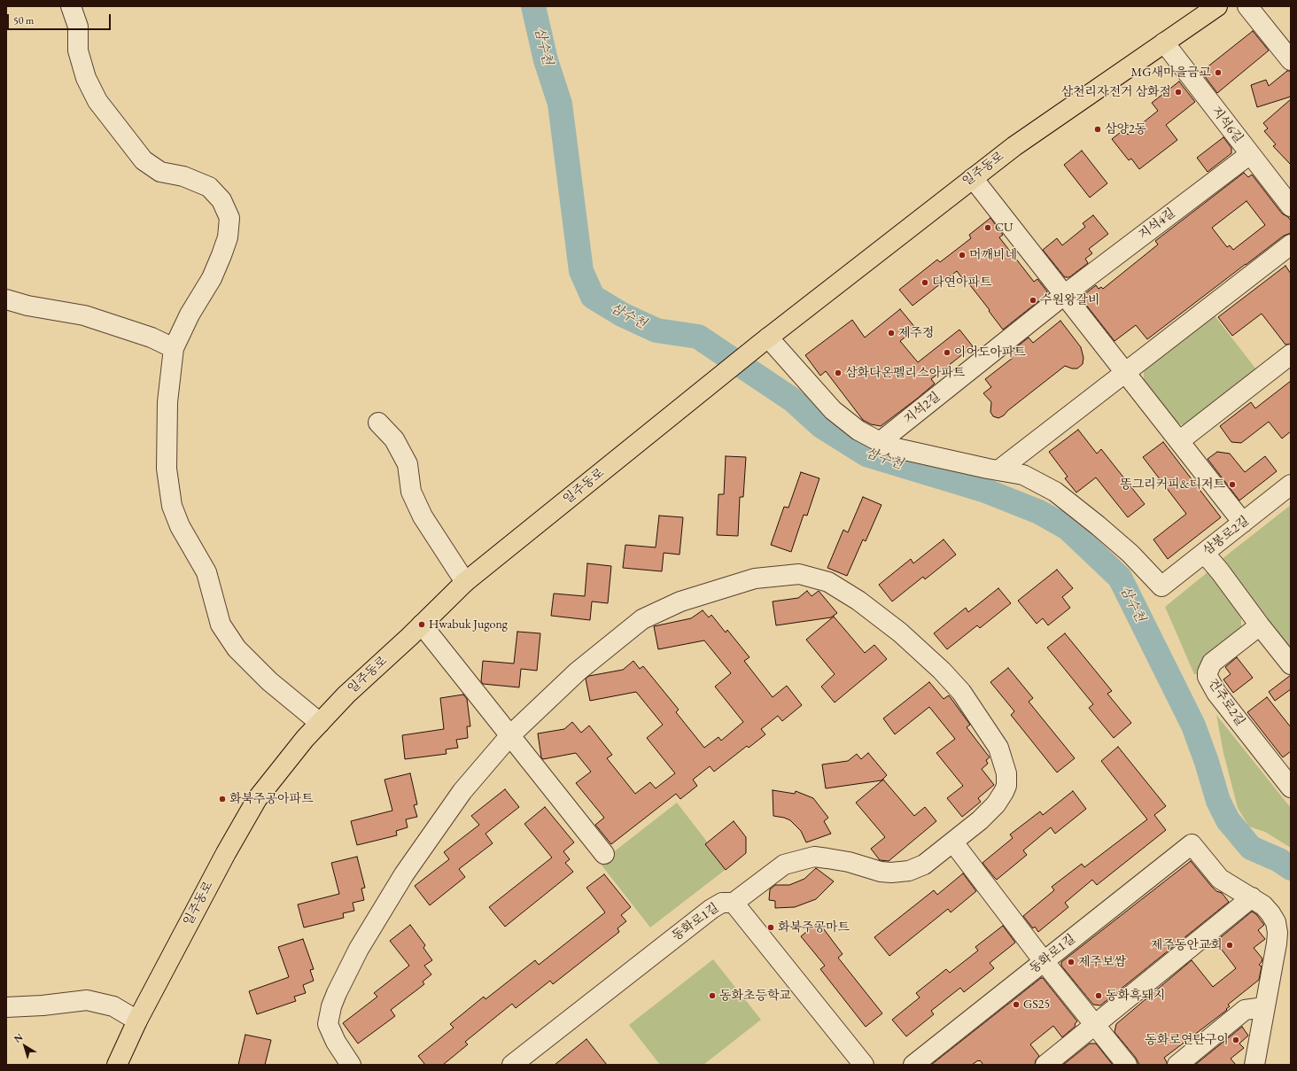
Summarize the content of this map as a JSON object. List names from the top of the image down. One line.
{"streets":{"main road":["일주동로"],"street":["지석6길","지석4길","지석2길","삼봉로2길","건주로2길","동화로1길"]},"crossings":[["지석6길","일주동로"],["지석6길","지석4길"],["지석4길","지석2길"]],"water":["삼수천"],"places":["MG새마을금고","삼천리자전거 삼화점","삼양2동","CU","머깨비네","다연아파트","수원왕갈비","제주정","이어도아파트","삼화다온펠리스아파트","똥그리커피&디저트","Hwabuk Jugong","화북주공아파트","화북주공마트","제주동안교회","제주보쌈","동화초등학교","동화흑돼지","GS25","동화로연탄구이"],"scale_bar":"50 m","north":"top left"}
